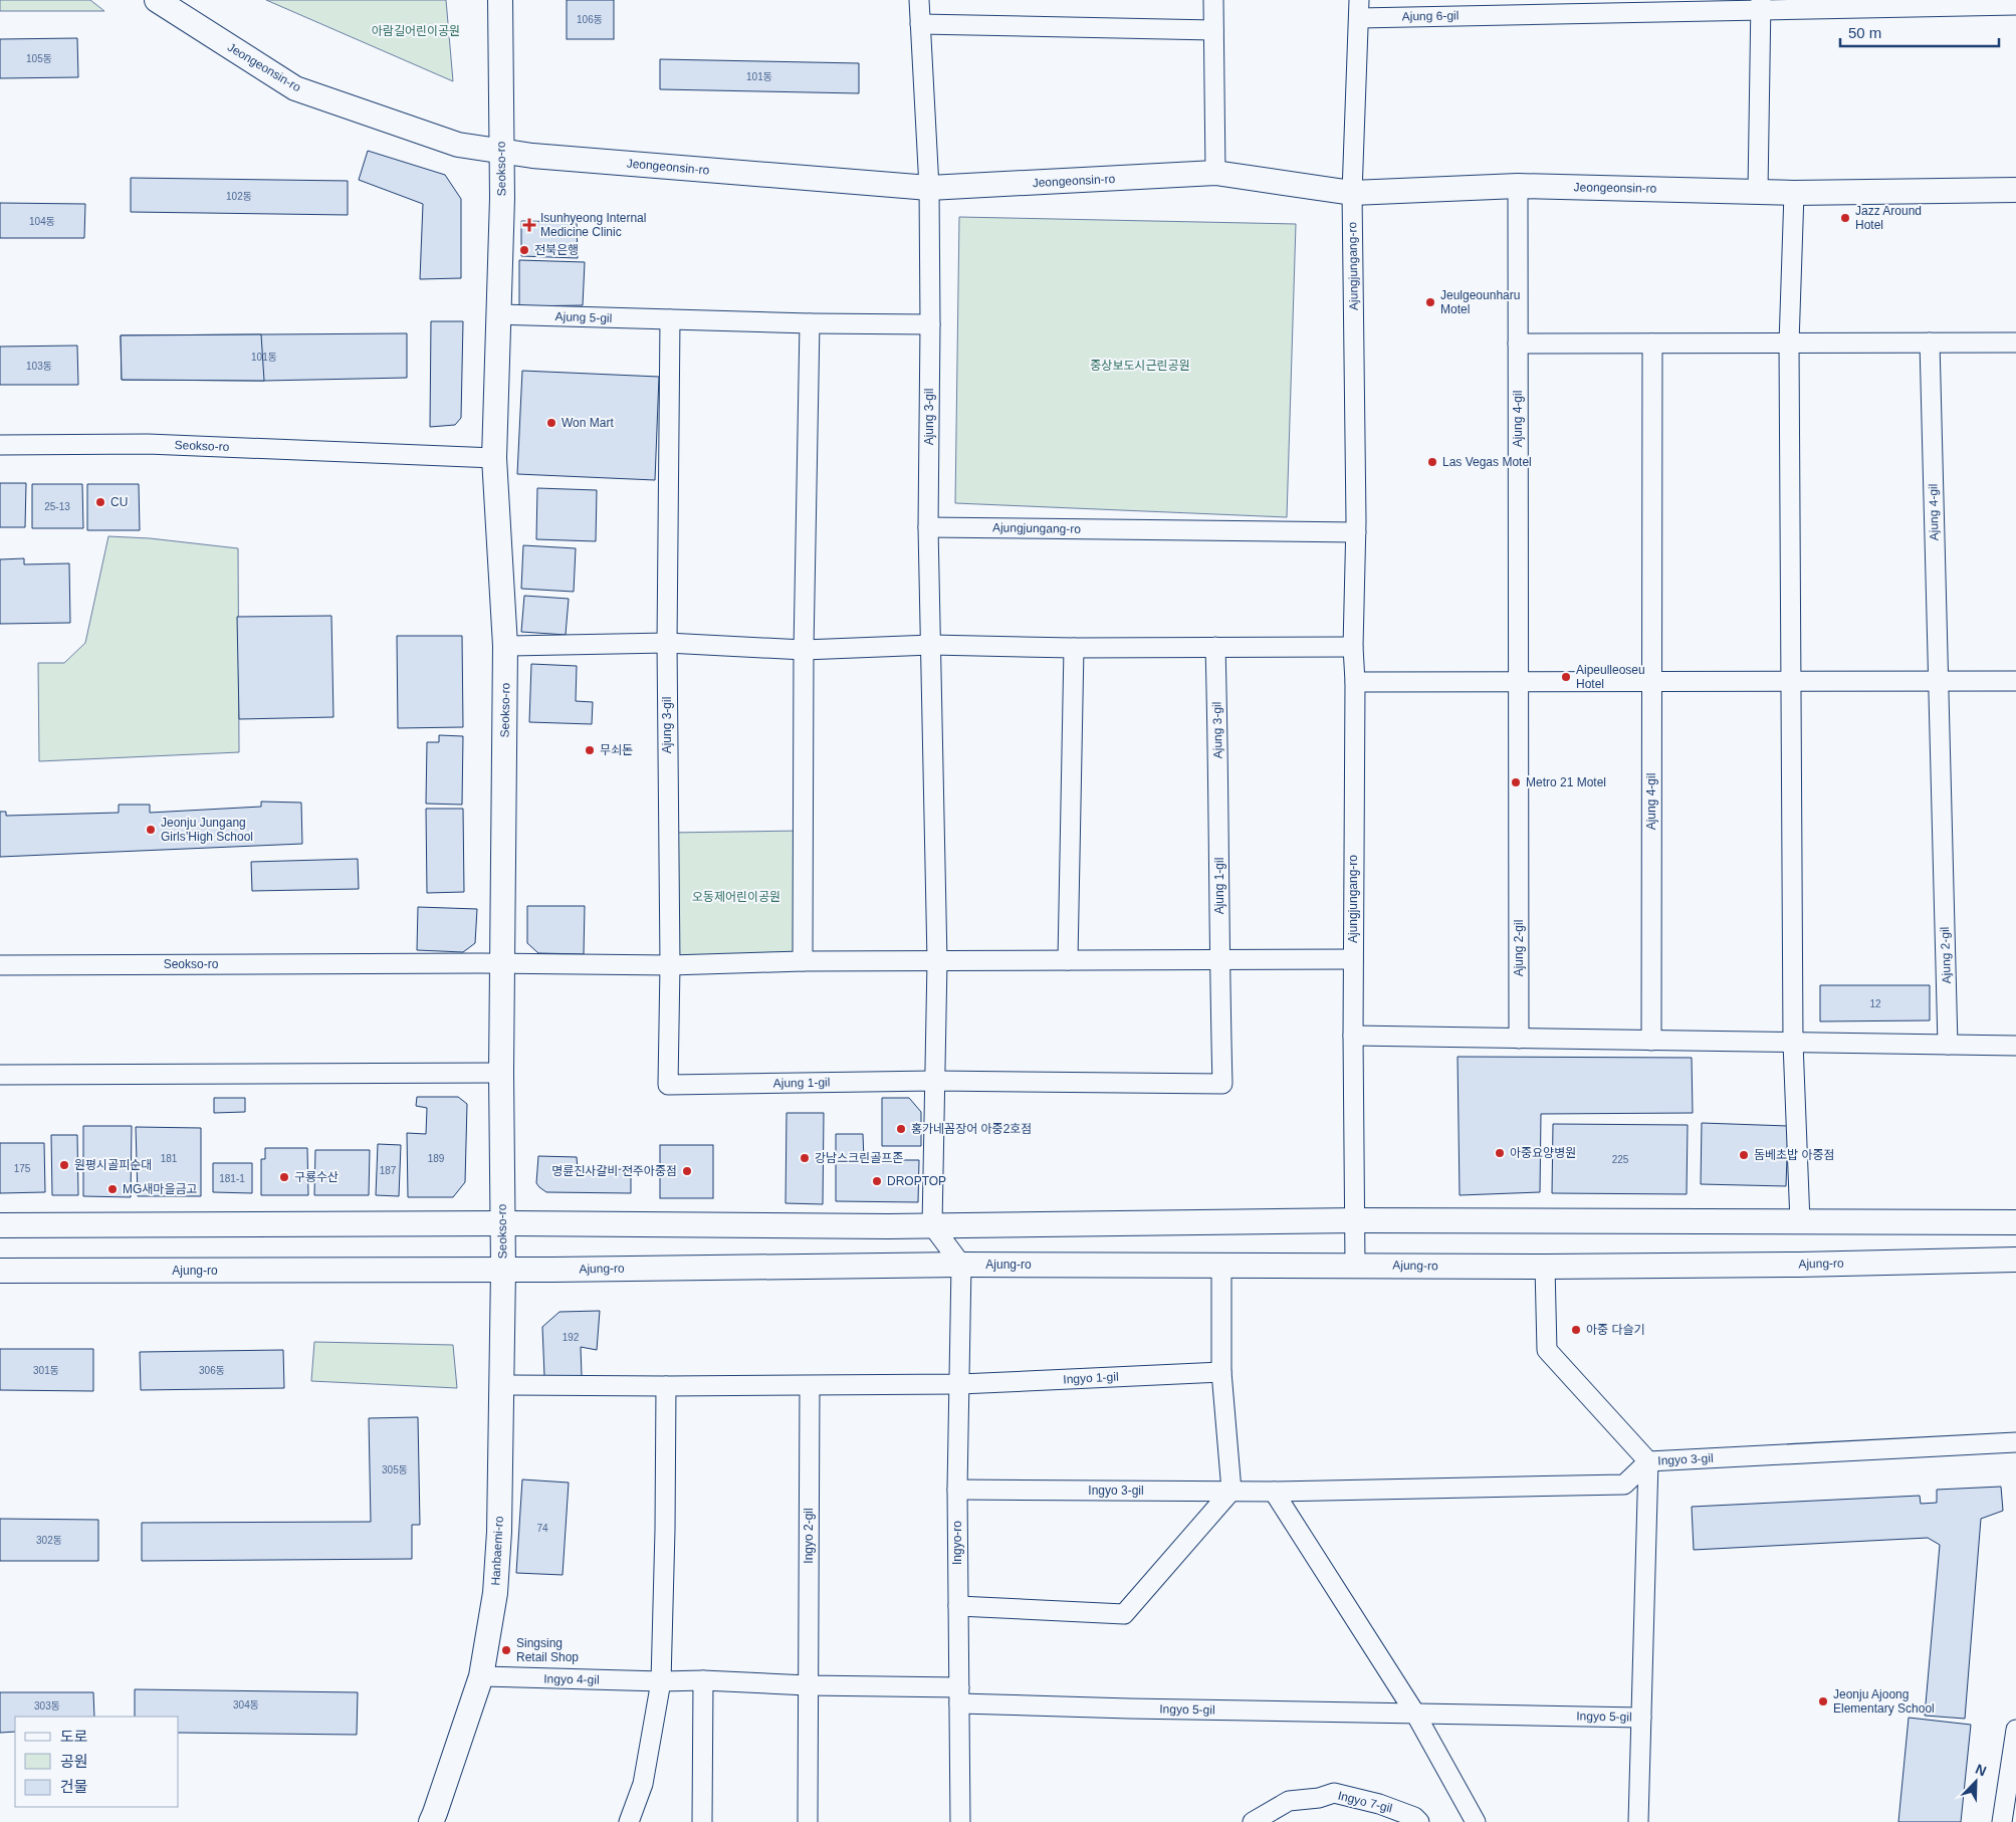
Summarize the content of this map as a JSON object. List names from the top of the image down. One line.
{"streets":{"street":["Ajung 6-gil","Jeongeonsin-ro","Seokso-ro","Ajungjungang-ro","Ajung 5-gil","Ajung 3-gil","Ajung 4-gil","Ajung 1-gil","Ajung 2-gil","Ajung-ro","Ingyo 1-gil","Ingyo 3-gil","Ingyo 2-gil","Ingyo-ro","Hanbaemi-ro","Ingyo 4-gil","Ingyo 5-gil","Ingyo 7-gil"]},"crossings":[["Ajung 6-gil","Ajungjungang-ro"],["Jeongeonsin-ro","Seokso-ro"],["Jeongeonsin-ro","Ajungjungang-ro"],["Jeongeonsin-ro","Ajung 3-gil"],["Jeongeonsin-ro","Ajung 4-gil"],["Seokso-ro","Ajung 5-gil"],["Seokso-ro","Ajung-ro"],["Seokso-ro","Hanbaemi-ro"],["Ajungjungang-ro","Ajung 3-gil"],["Ajungjungang-ro","Ajung-ro"],["Ajung 5-gil","Ajung 3-gil"],["Ajung 3-gil","Ajung 1-gil"],["Ajung 4-gil","Ajung 2-gil"],["Ajung-ro","Ingyo-ro"],["Ajung-ro","Hanbaemi-ro"],["Ingyo 1-gil","Ingyo-ro"],["Ingyo 3-gil","Ingyo-ro"],["Ingyo 2-gil","Ingyo 4-gil"],["Ingyo-ro","Ingyo 4-gil"],["Ingyo-ro","Ingyo 5-gil"],["Hanbaemi-ro","Ingyo 4-gil"],["Ingyo 4-gil","Ingyo 5-gil"]],"parks":["아람길어린이공원","중상보도시근린공원","오동제어린이공원"],"places":{"other":["Jazz Around Hotel","전북은행","Jeulgeounharu Motel","Won Mart","Las Vegas Motel","CU","Aipeulleoseu Hotel","무쇠돈","Metro 21 Motel","Jeonju Jungang Girls’High School","홍가네꼼장어 아중2호점","아중요양병원","돔베초밥 아중점","강남스크린골프존","원평시골피순대","명륜진사갈비 전주아중점","구룡수산","DROPTOP","MG새마을금고","아중 다슬기","Singsing Retail Shop","Jeonju Ajoong Elementary School"],"health":["Isunhyeong Internal Medicine Clinic"]},"house_numbers":["106동","105동","101동","102동","104동","101동","103동","25-13","12","181","189","225","175","187","181-1","192","301동","306동","305동","74","302동","304동","303동"],"legend":["도로","공원","건물"],"scale_bar":"50 m","north":"top right"}
